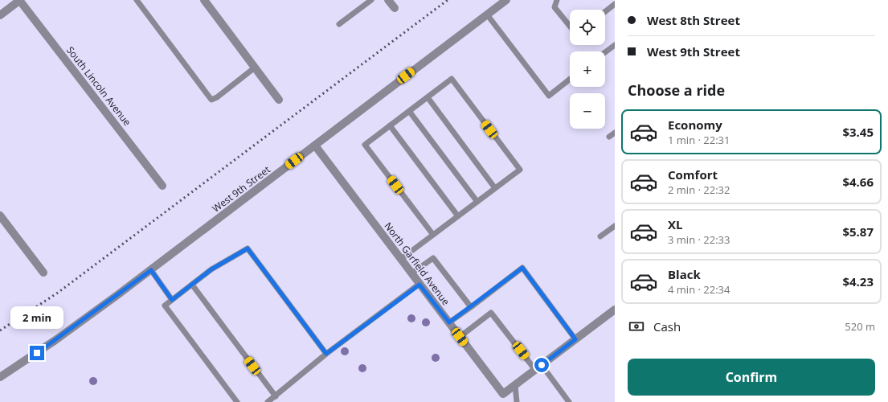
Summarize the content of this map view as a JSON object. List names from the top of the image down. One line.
{"streets":{"street":["South Lincoln Avenue","West 9th Street","North Garfield Avenue"]},"crossings":[["West 9th Street","North Garfield Avenue"]],"page":{"banner":["West 8th Street","West 9th Street"],"map_buttons":["+","−"],"heading":"Choose a ride","list":[{"name":"Economy","note":"1 min · 22:31","value":"$3.45"},{"name":"Comfort","note":"2 min · 22:32","value":"$4.66"},{"name":"XL","note":"3 min · 22:33","value":"$5.87"},{"name":"Black","note":"4 min · 22:34","value":"$4.23"}],"bubble":"2 min","pay":["Cash","520 m"],"buttons":"Confirm"}}
